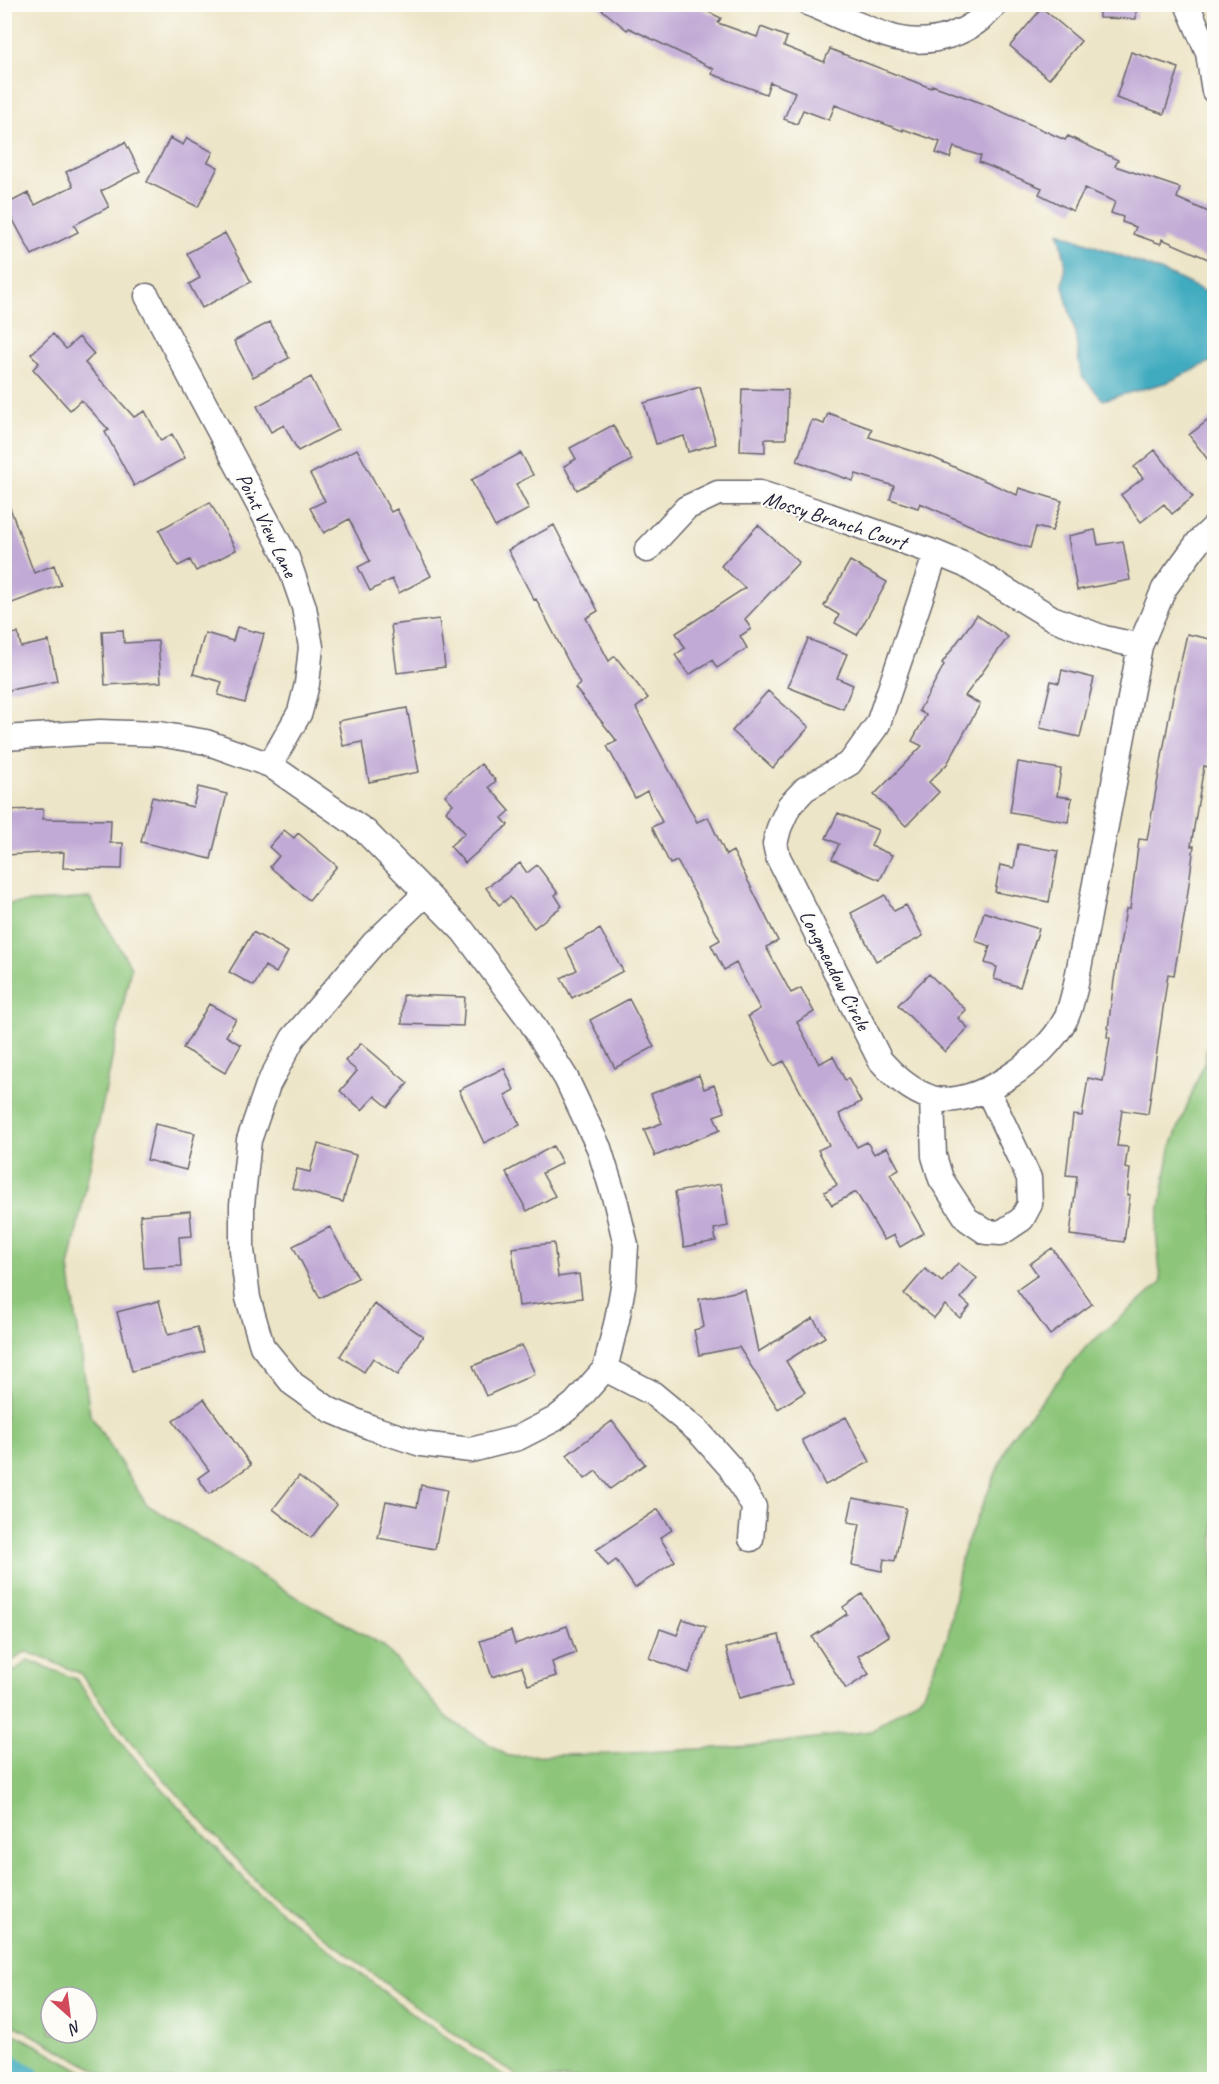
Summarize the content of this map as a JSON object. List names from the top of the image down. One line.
{"streets":{"street":["Mossy Branch Court","Point View Lane","Longmeadow Circle"]},"crossings":[["Mossy Branch Court","Longmeadow Circle"]],"north":"bottom right"}
